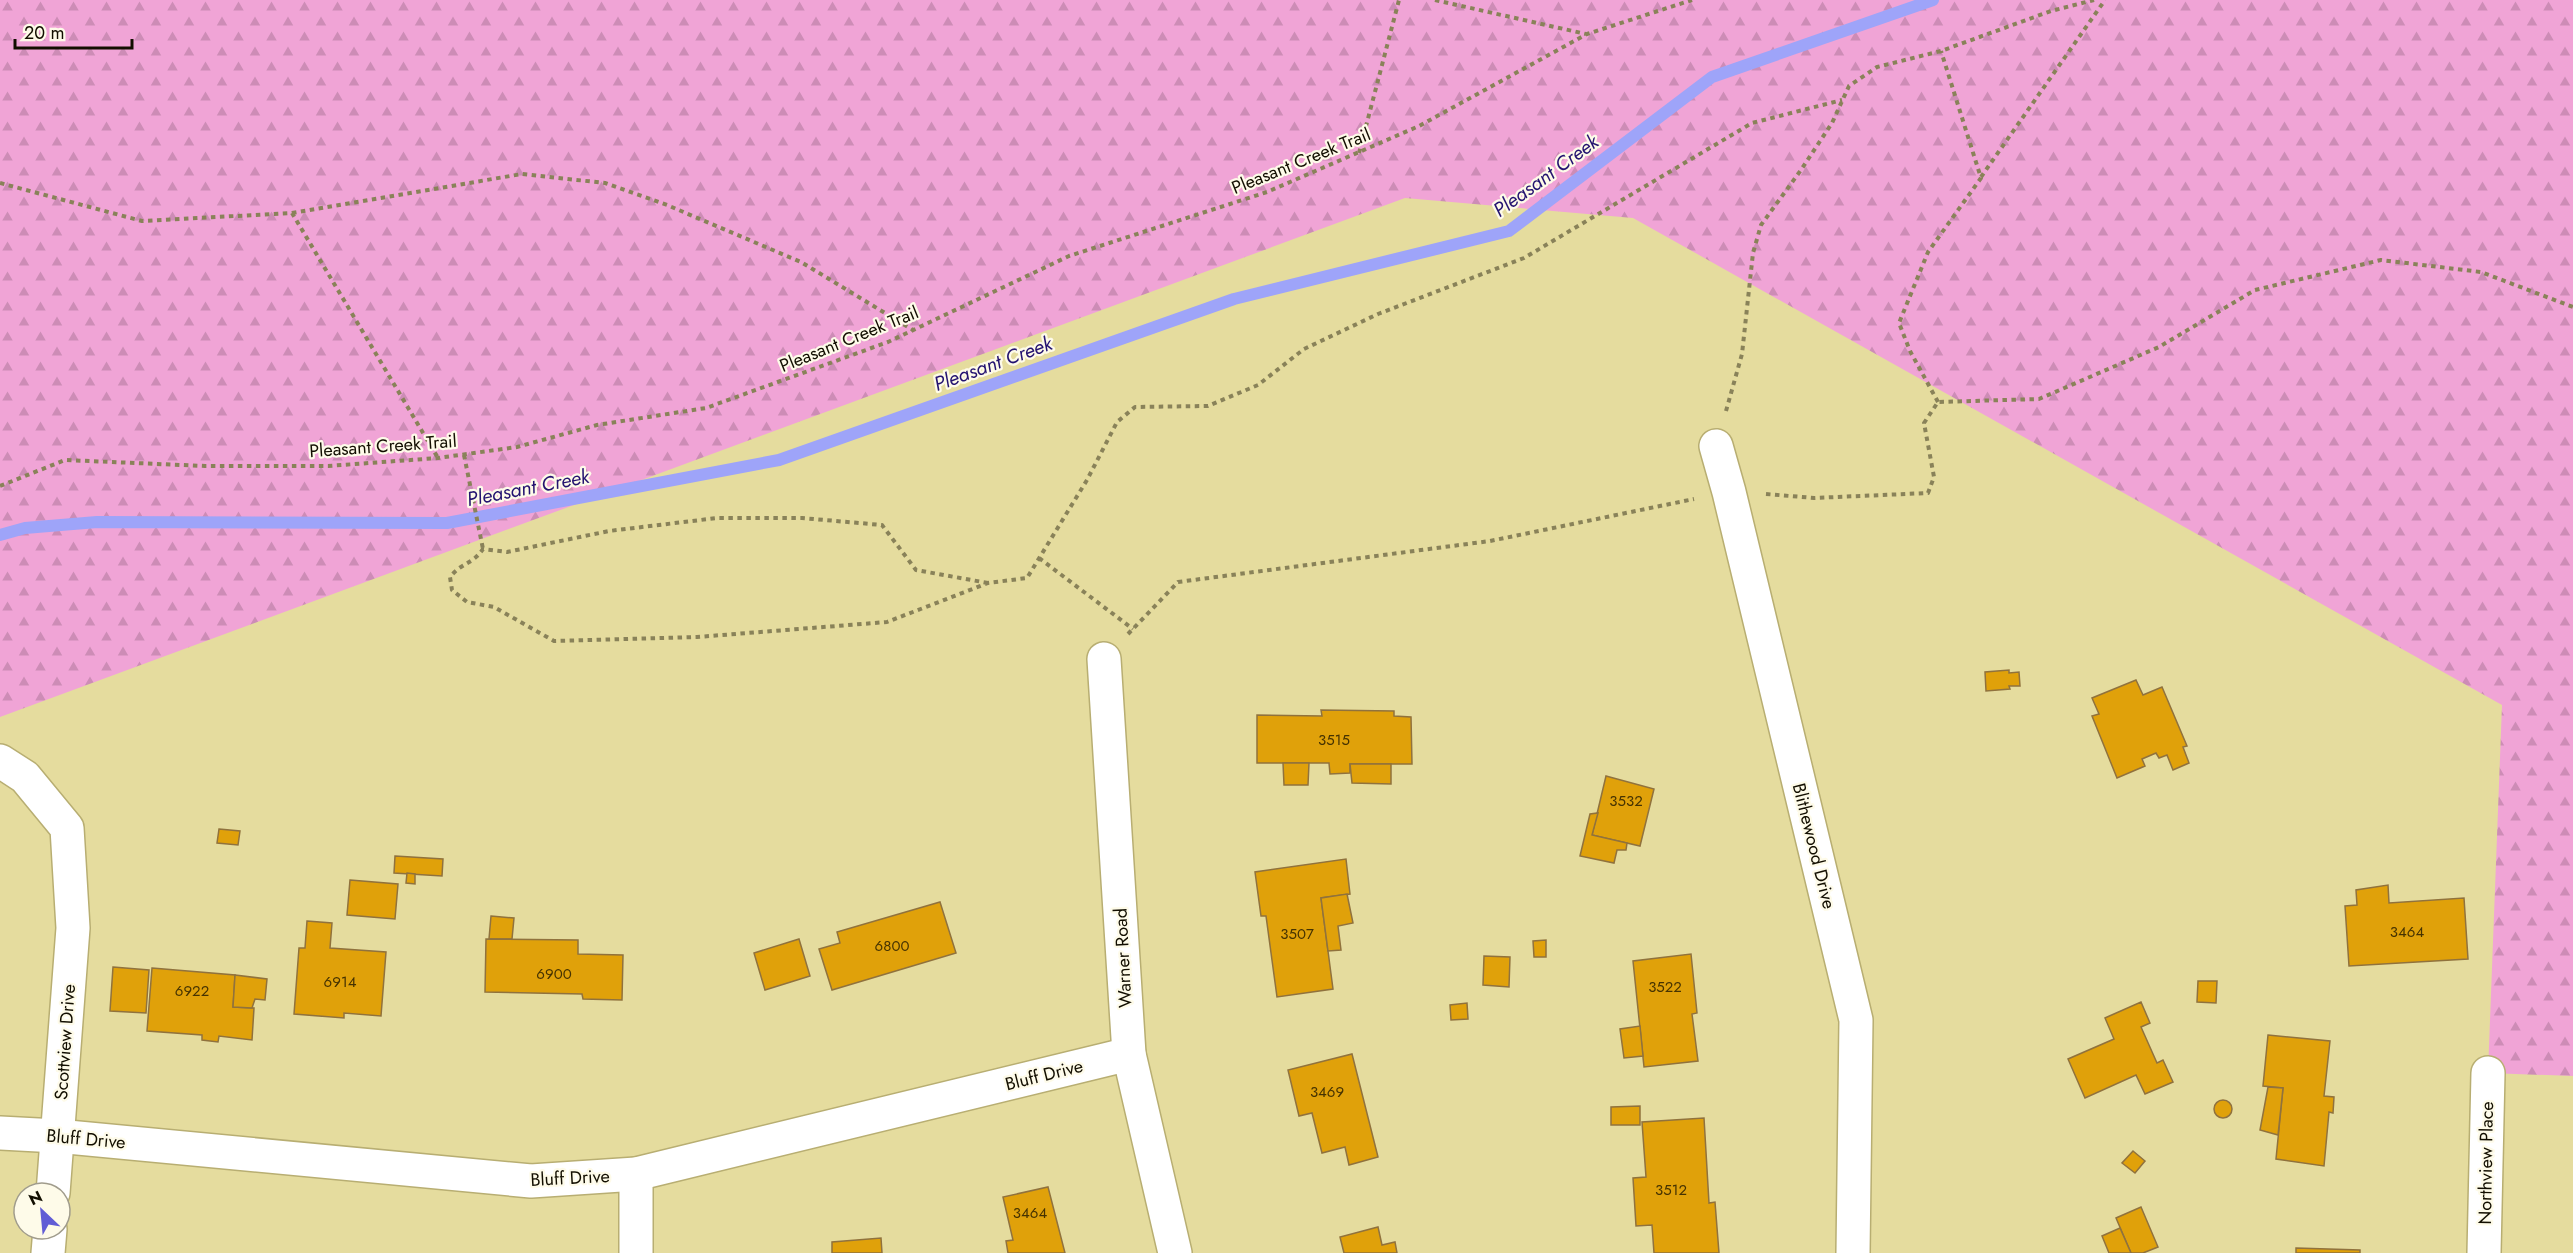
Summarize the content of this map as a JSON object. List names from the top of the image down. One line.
{"streets":{"street":["Blithewood Drive","Warner Road","Scottview Drive","Bluff Drive","Northview Place"],"path":["Pleasant Creek Trail"]},"crossings":[["Warner Road","Bluff Drive"],["Scottview Drive","Bluff Drive"]],"water":["Pleasant Creek"],"house_numbers":["3515","3532","3464","3507","6800","6900","6914","3522","6922","3469","3512","3464"],"scale_bar":"20 m","north":"top left"}
